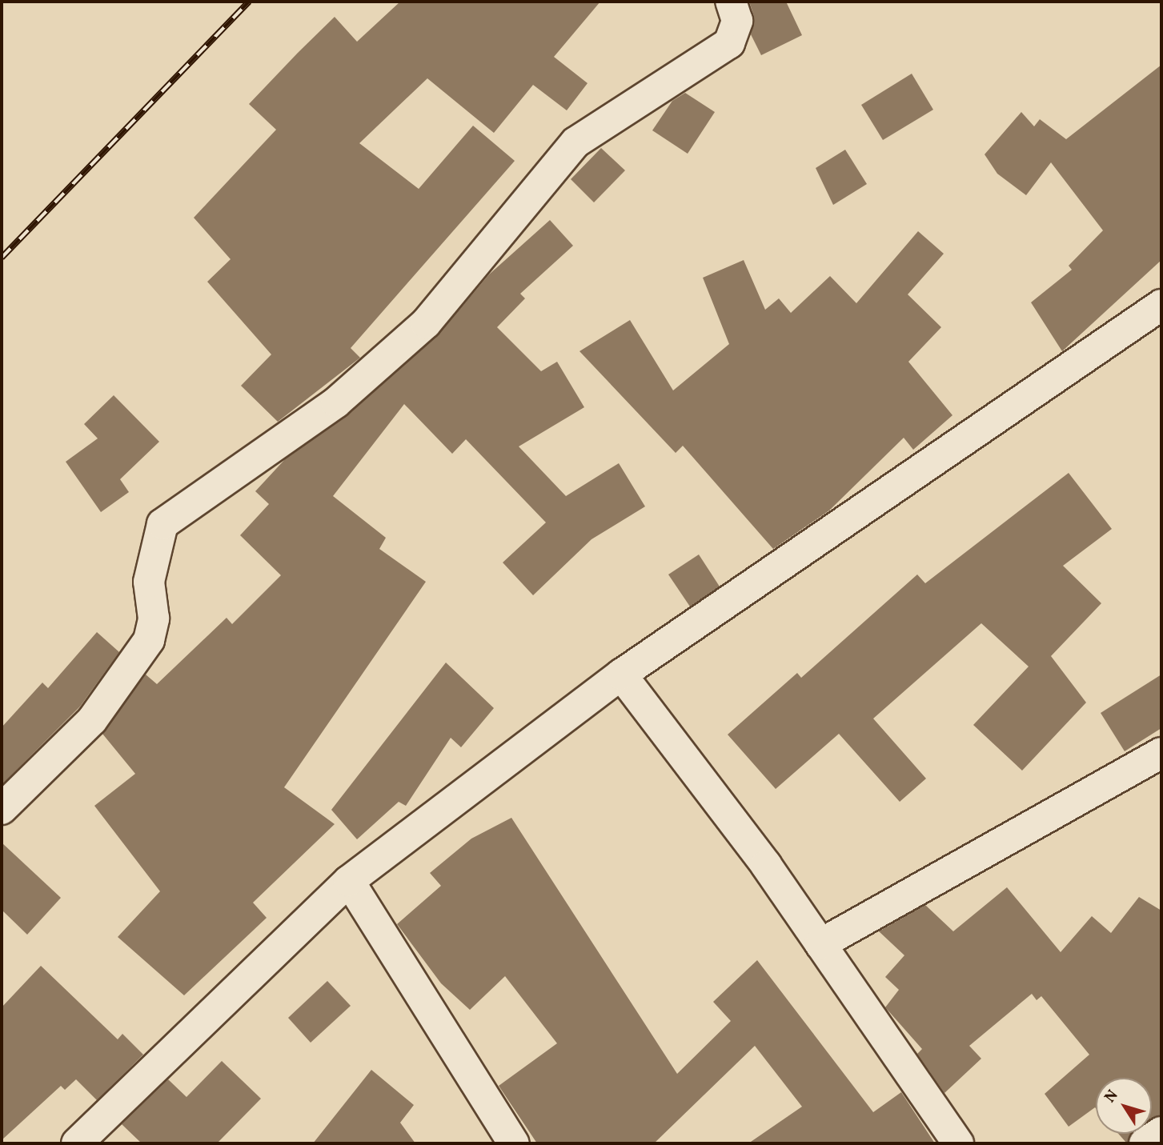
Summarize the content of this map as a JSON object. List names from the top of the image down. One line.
{"north":"top left"}
